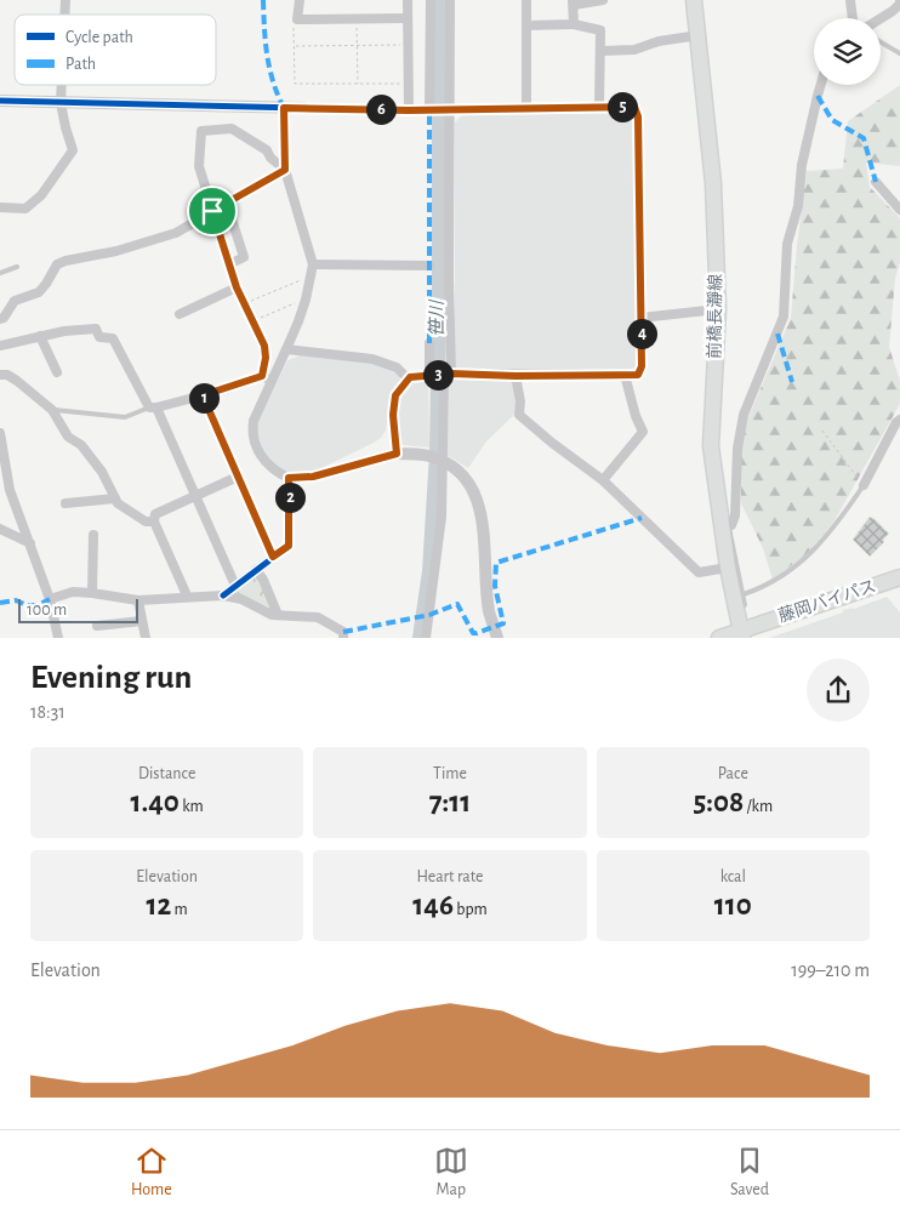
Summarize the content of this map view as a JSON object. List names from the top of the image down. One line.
{"streets":{"main road":["前橋長瀞線","藤岡バイパス"]},"crossings":[["前橋長瀞線","藤岡バイパス"]],"water":["笹川"],"legend":["Cycle path","Path"],"scale_bar":"100 m","page":{"pins":["5","6","4","3","1","2"],"scale":"100 m","heading":["Evening run","18:31"],"stats":[["Distance","1.40 km"],["Time","7:11"],["Pace","5:08 /km"],["Elevation","12 m"],["Heart rate","146 bpm"],["kcal","110"]],"chart":["Elevation","199–210 m"],"tabs":["Home","Map","Saved"]}}
